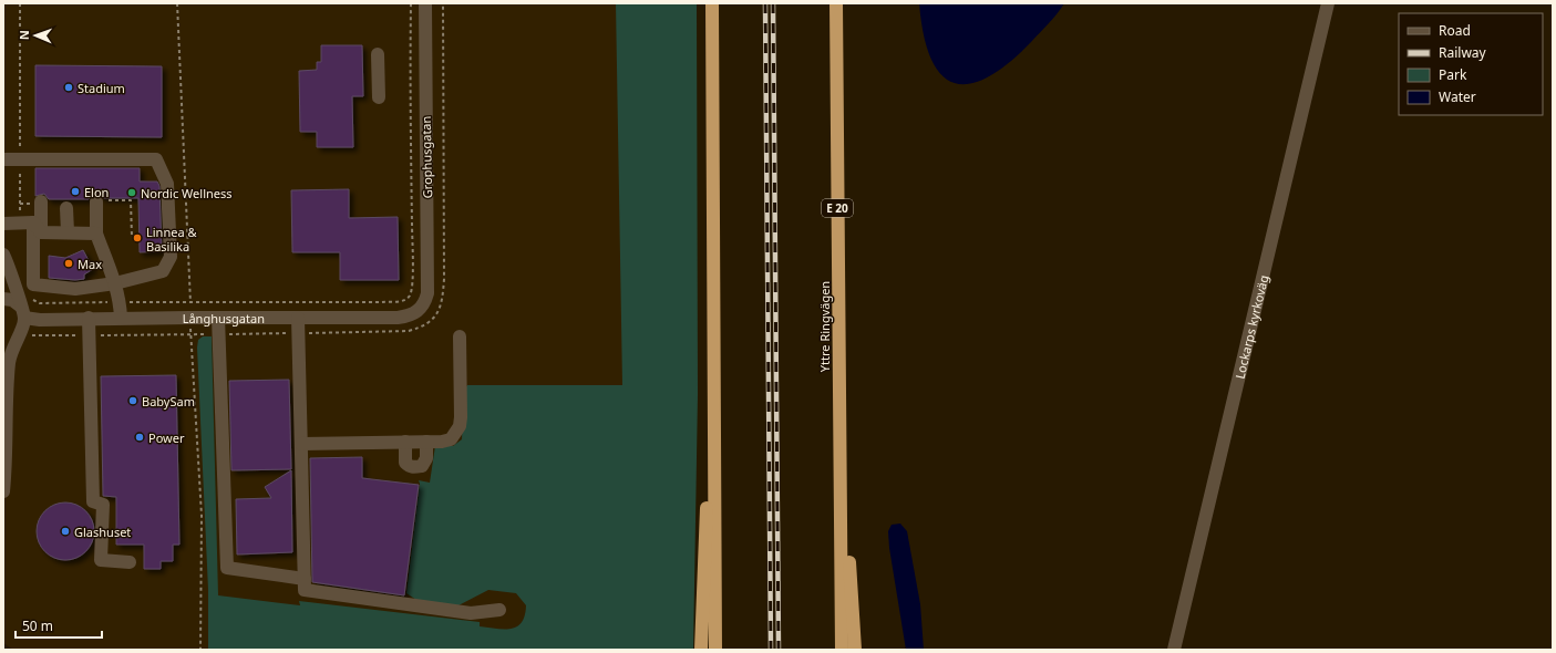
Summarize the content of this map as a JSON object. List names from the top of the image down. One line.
{"streets":{"highway":["E 20","Yttre Ringvägen"],"street":["Grophusgatan","Långhusgatan","Lockarps kyrkoväg"]},"crossings":[["Grophusgatan","Långhusgatan"]],"places":["Stadium","Elon","Nordic Wellness","Linnea & Basilika","Max","BabySam","Power","Glashuset"],"legend":["Road","Railway","Park","Water"],"scale_bar":"50 m","north":"left"}
